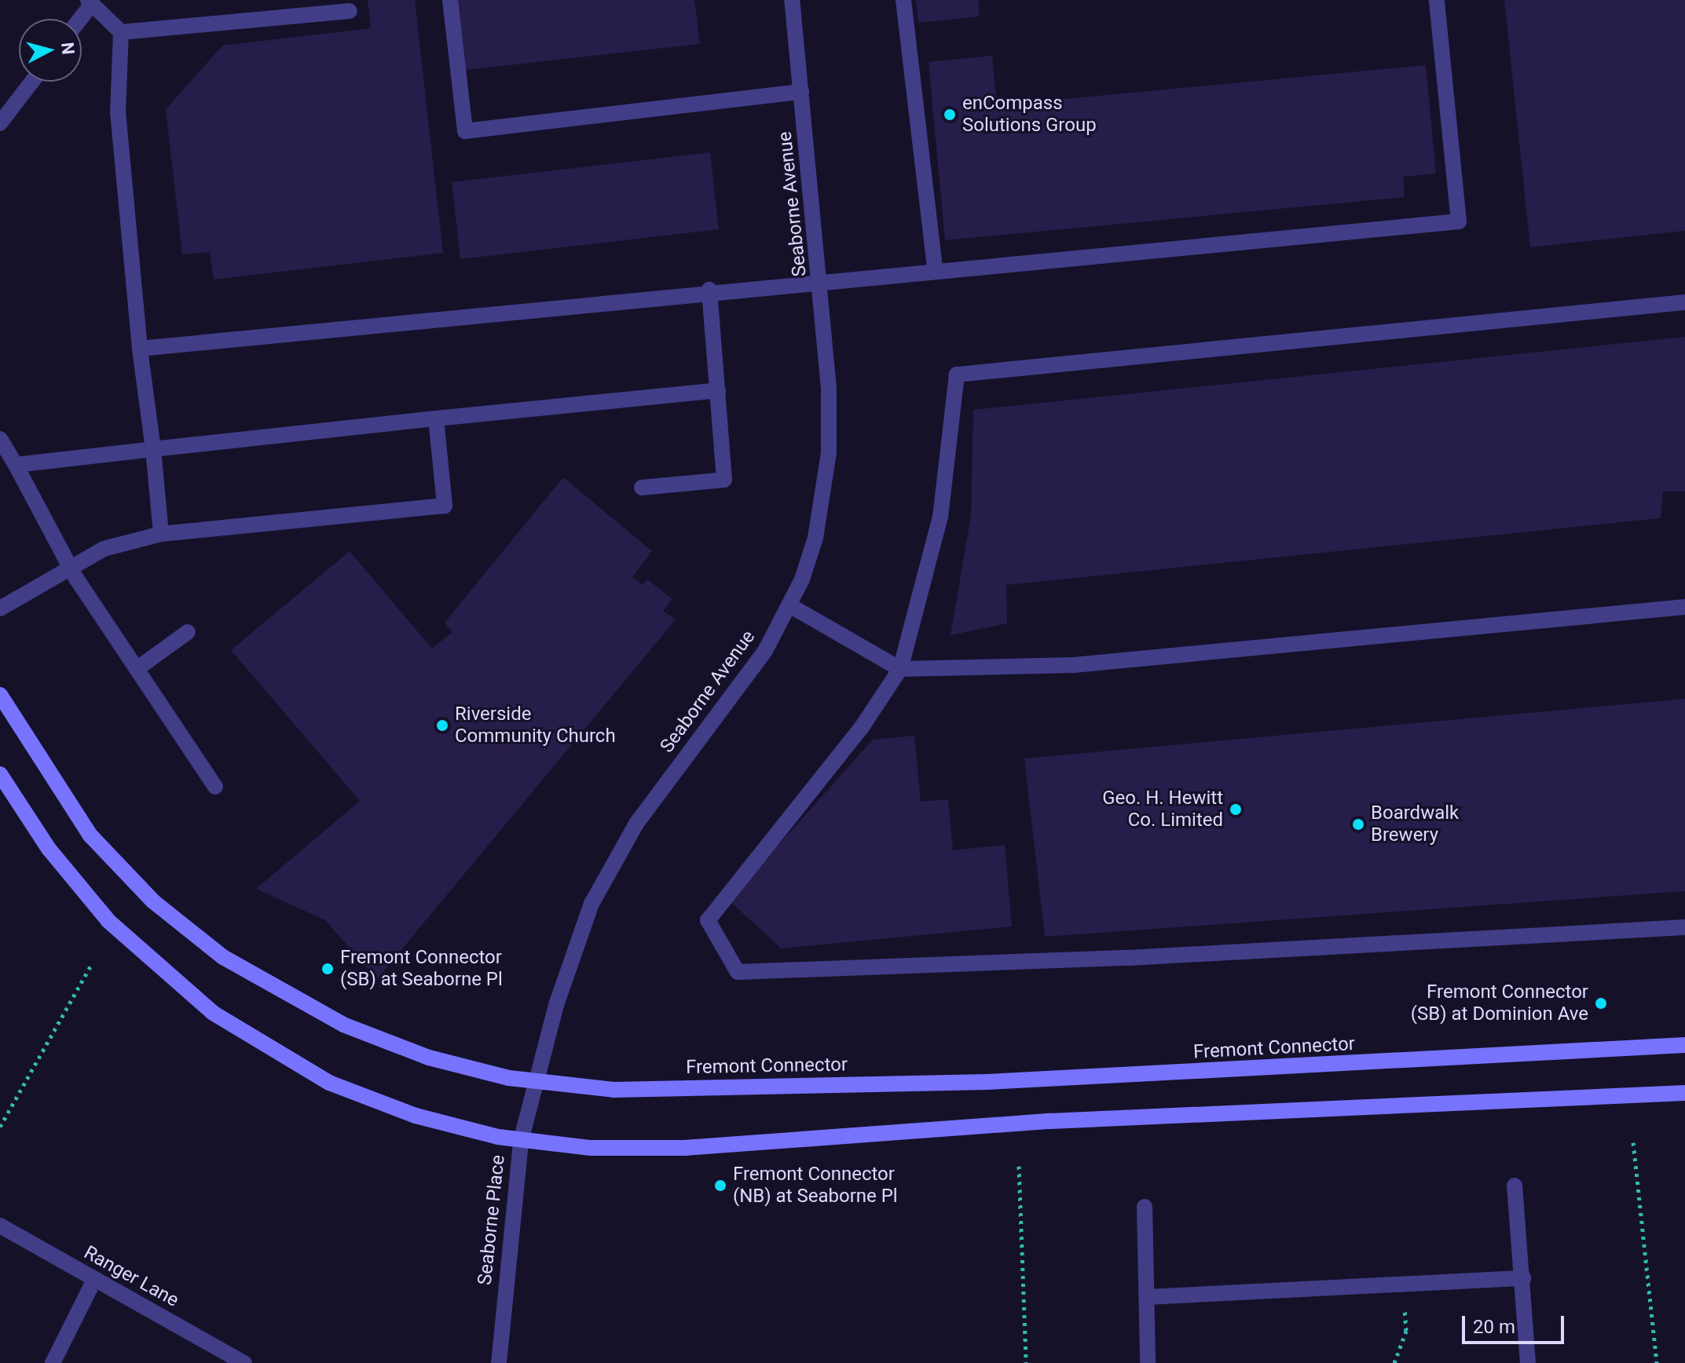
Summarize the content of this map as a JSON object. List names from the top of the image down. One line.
{"streets":{"main road":["Fremont Connector"],"street":["Seaborne Avenue","Seaborne Place","Ranger Lane"]},"crossings":[["Seaborne Avenue","Fremont Connector"],["Seaborne Avenue","Seaborne Place"],["Fremont Connector","Seaborne Place"]],"places":["enCompass Solutions Group","Riverside Community Church","Geo. H. Hewitt Co. Limited","Boardwalk Brewery","Fremont Connector (SB) at Seaborne Pl","Fremont Connector (SB) at Dominion Ave","Fremont Connector (NB) at Seaborne Pl"],"scale_bar":"20 m","north":"right"}
